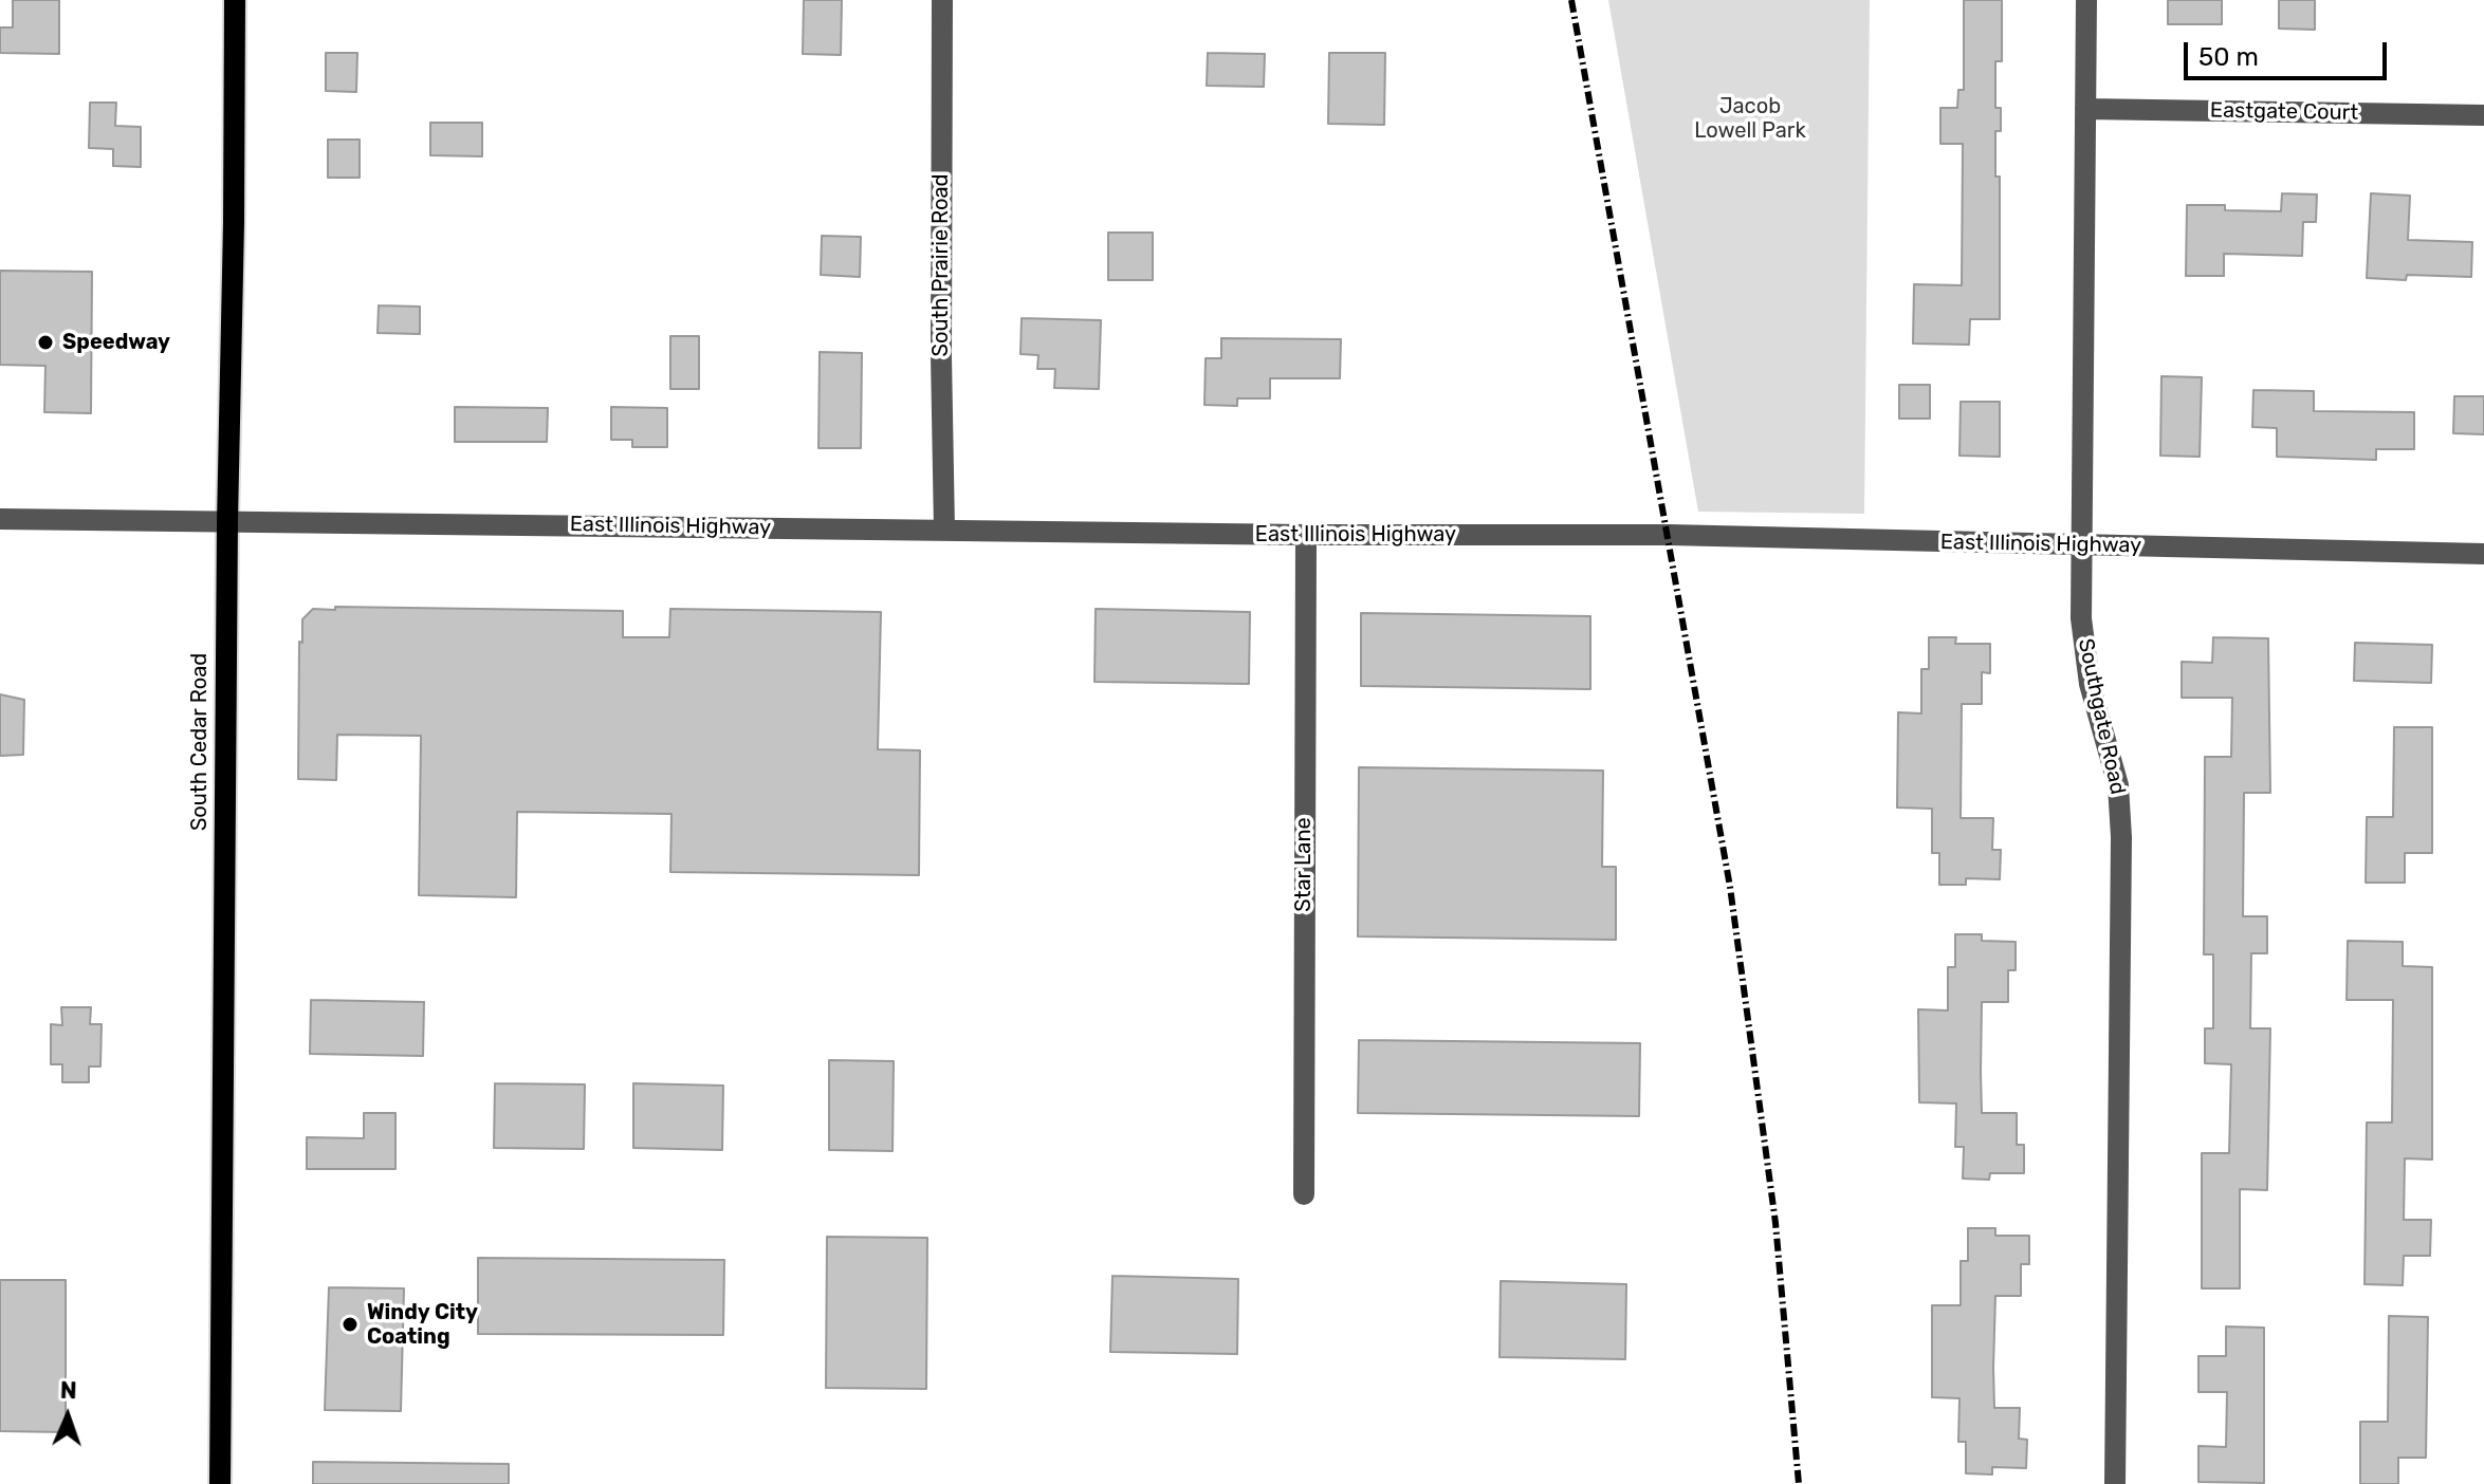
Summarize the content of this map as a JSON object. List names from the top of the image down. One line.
{"streets":{"main road":["South Cedar Road"],"street":["Eastgate Court","South Prairie Road","East Illinois Highway","Southgate Road","Star Lane"]},"crossings":[["Eastgate Court","Southgate Road"],["South Prairie Road","East Illinois Highway"],["East Illinois Highway","Southgate Road"],["East Illinois Highway","South Cedar Road"],["East Illinois Highway","Star Lane"]],"parks":["Jacob Lowell Park"],"places":["Speedway","Windy City Coating"],"scale_bar":"50 m","north":"top"}
